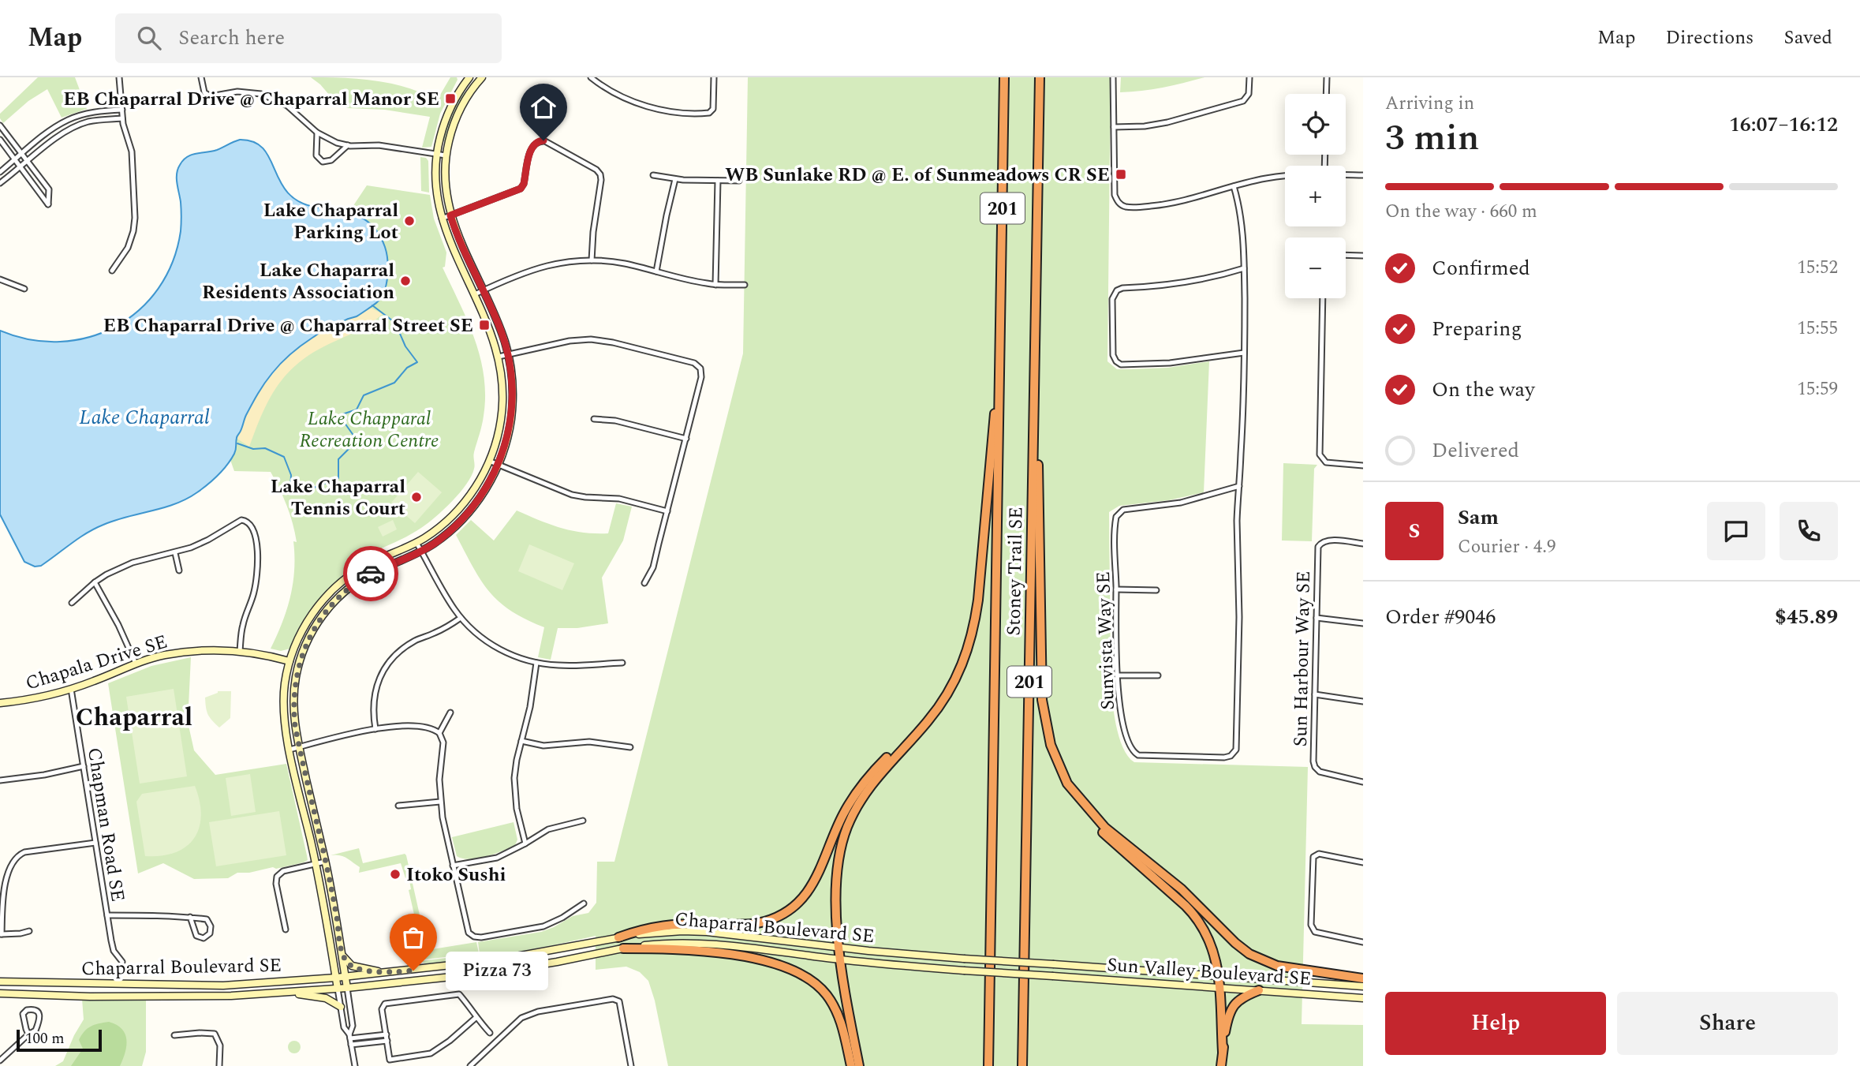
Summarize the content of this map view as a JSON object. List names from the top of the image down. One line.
{"streets":{"highway":["201","Stoney Trail SE"],"main road":["Chapala Drive SE","Chaparral Boulevard SE","Sun Valley Boulevard SE"],"street":["Sunvista Way SE","Sun Harbour Way SE","Chapman Road SE"]},"crossings":[["Chapala Drive SE","Chapman Road SE"],["Chaparral Boulevard SE","Sun Valley Boulevard SE"]],"districts":["Chaparral"],"water":["Lake Chaparral"],"parks":["Lake Chapparal Recreation Centre"],"places":{"transit":["EB Chaparral Drive @ Chaparral Manor SE","WB Sunlake RD @ E. of Sunmeadows CR SE","EB Chaparral Drive @ Chaparral Street SE"],"other":["Lake Chaparral Parking Lot","Lake Chaparral Residents Association","Lake Chaparral Tennis Court","Itoko Sushi","Pizza 73"]},"scale_bar":"100 m","page":{"header":"Map","search":"Search here","nav":["Map","Directions","Saved"],"heading":["3 min","Arriving in","16:07–16:12"],"panel":["Sam","Courier · 4.9","Order #9046","$45.89"],"map_buttons":["+","−"],"bar":"On the way · 660 m","list":[["Confirmed","15:52"],["Preparing","15:55"],["On the way","15:59"],"Delivered"],"round":"S","bubble":"Pizza 73","buttons":["Help","Share"],"scale":"100 m"}}
